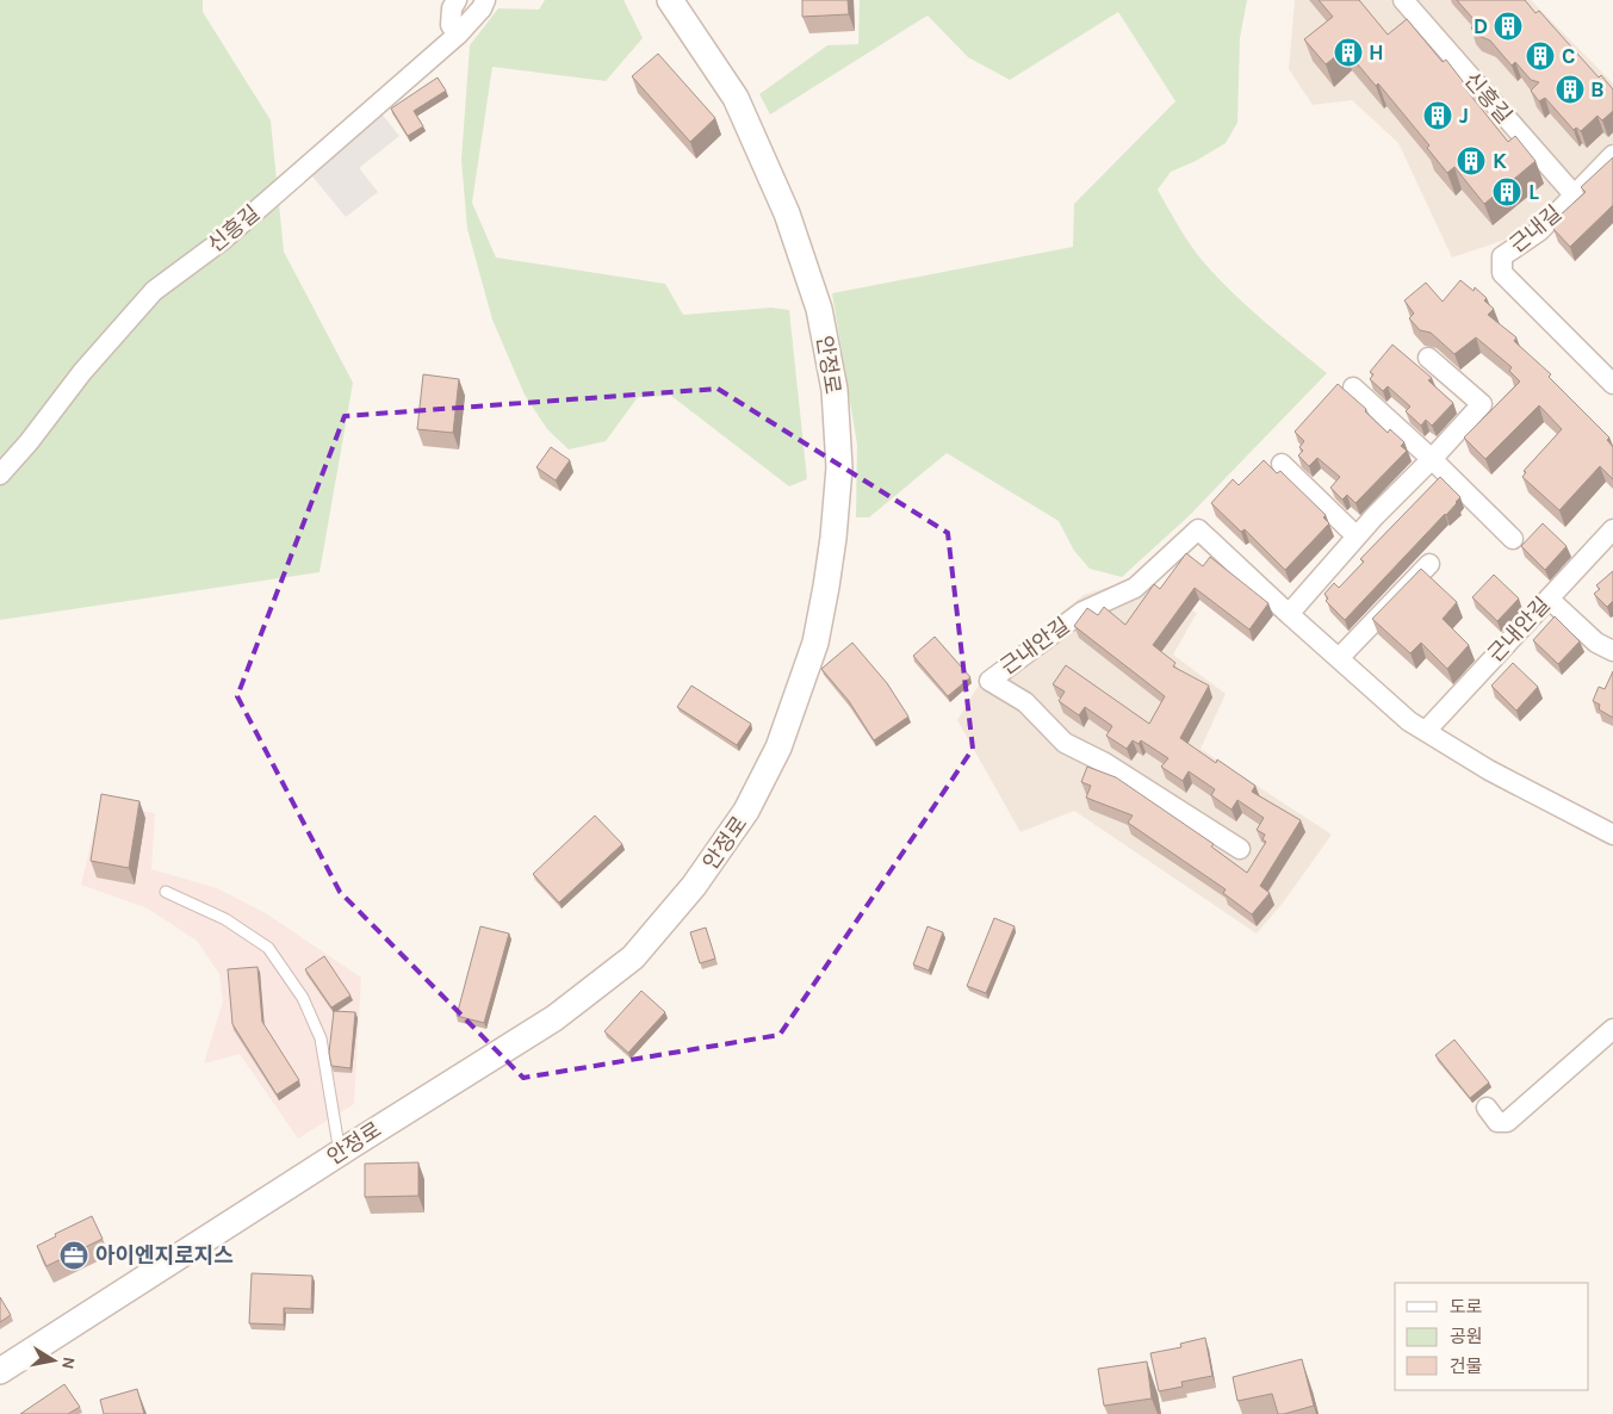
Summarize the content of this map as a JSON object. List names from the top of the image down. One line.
{"streets":{"street":["신흥길","근내길","안정로","근내안길"]},"crossings":[["신흥길","근내길"]],"places":{"building":["D","H","C","B","J","K","L"],"office":["아이엔지로지스"]},"legend":["도로","공원","건물"],"north":"right"}
